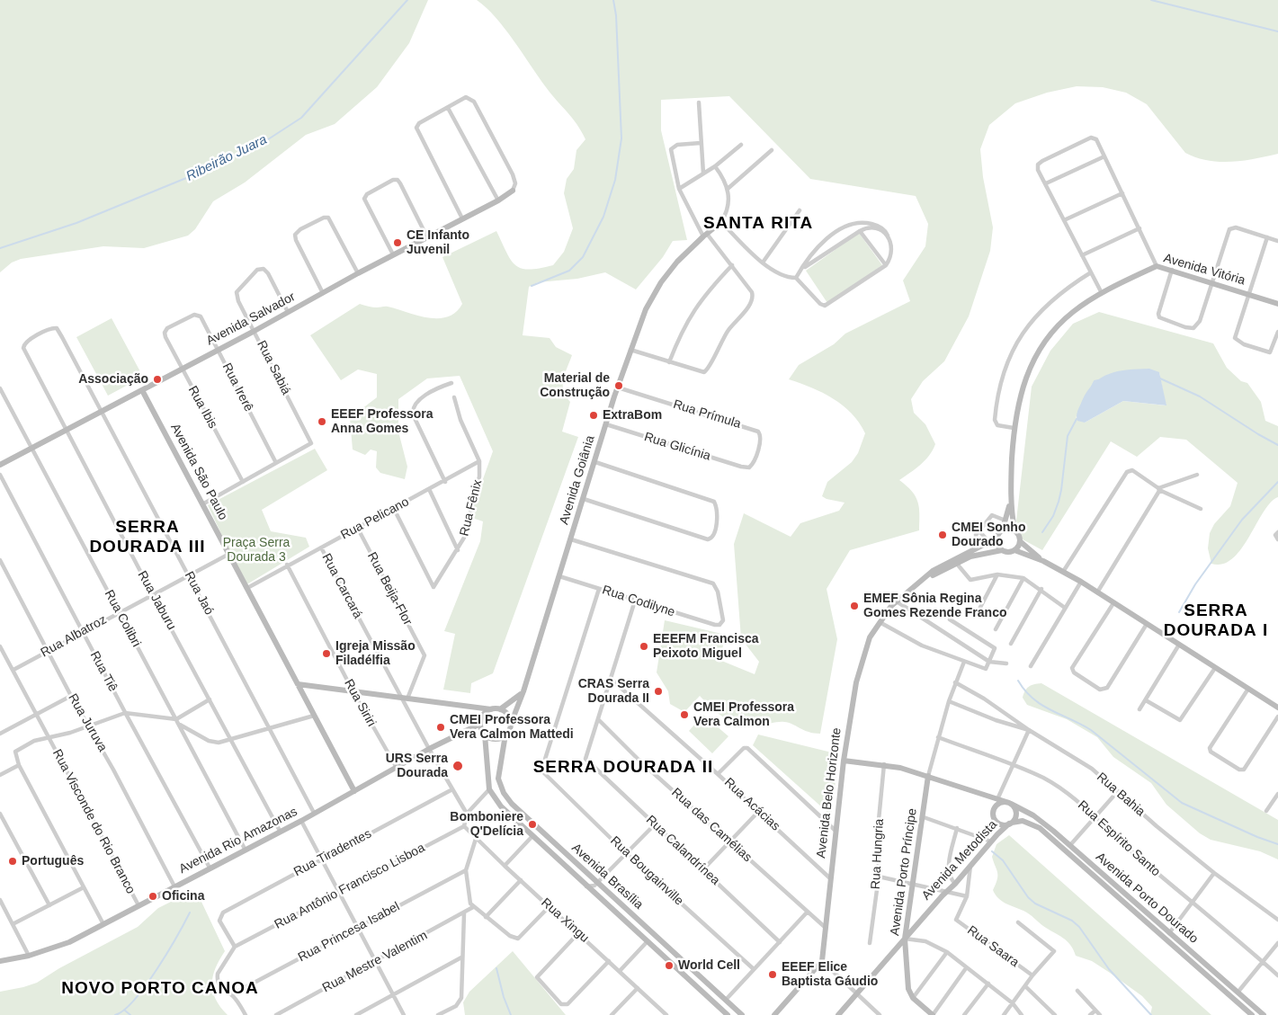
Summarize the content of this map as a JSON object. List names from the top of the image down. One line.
{"streets":{"street":["Avenida Vitória","Avenida Salvador","Rua Sabiá","Rua Irerê","Rua Ibis","Rua Prímula","Rua Glicínia","Avenida São Paulo","Avenida Goiânia","Rua Fênix","Rua Pelicano","Rua Carcará","Rua Beija-Flor","Rua Jaó","Rua Jaburu","Rua Codilyne","Rua Colibri","Rua Albatroz","Rua Tiê","Rua Siriri","Rua Juruva","Avenida Belo Horizonte","Rua Bahia","Rua Acácias","Rua Visconde do Rio Branco","Rua das Camélias","Rua Espírito Santo","Avenida Rio Amazonas","Rua Calandrínea","Rua Tiradentes","Rua Hungria","Avenida Metodista","Rua Bougainville","Avenida Porto Príncipe","Avenida Brasília","Rua Antônio Francisco Lisboa","Avenida Porto Dourado","Rua Xingu","Rua Princesa Isabel","Rua Saara","Rua Mestre Valentim"]},"crossings":[["Avenida Vitória","Avenida Belo Horizonte"],["Avenida Salvador","Rua Sabiá"],["Avenida Salvador","Rua Irerê"],["Avenida Salvador","Rua Ibis"],["Avenida Salvador","Avenida São Paulo"],["Avenida Salvador","Rua Jaó"],["Avenida Salvador","Rua Jaburu"],["Avenida Salvador","Rua Colibri"],["Rua Sabiá","Rua Irerê"],["Rua Irerê","Rua Ibis"],["Rua Prímula","Rua Glicínia"],["Rua Prímula","Avenida Goiânia"],["Rua Glicínia","Avenida Goiânia"],["Avenida São Paulo","Rua Pelicano"],["Avenida São Paulo","Rua Albatroz"],["Avenida São Paulo","Avenida Rio Amazonas"],["Avenida Goiânia","Rua Codilyne"],["Avenida Goiânia","Avenida Rio Amazonas"],["Avenida Goiânia","Avenida Brasília"],["Rua Fênix","Rua Pelicano"],["Rua Pelicano","Rua Carcará"],["Rua Pelicano","Rua Beija-Flor"],["Rua Pelicano","Rua Siriri"],["Rua Carcará","Rua Beija-Flor"],["Rua Carcará","Avenida Rio Amazonas"],["Rua Carcará","Rua Tiradentes"],["Rua Jaó","Rua Jaburu"],["Rua Jaó","Rua Albatroz"],["Rua Jaó","Avenida Rio Amazonas"],["Rua Jaburu","Rua Albatroz"],["Rua Jaburu","Avenida Rio Amazonas"],["Rua Codilyne","Rua Bougainville"],["Rua Colibri","Rua Albatroz"],["Rua Colibri","Avenida Rio Amazonas"],["Rua Albatroz","Rua Tiê"],["Rua Albatroz","Rua Juruva"],["Rua Albatroz","Rua Visconde do Rio Branco"],["Rua Tiê","Avenida Rio Amazonas"],["Rua Siriri","Avenida Rio Amazonas"],["Rua Juruva","Avenida Rio Amazonas"],["Avenida Belo Horizonte","Rua Acácias"],["Avenida Belo Horizonte","Rua das Camélias"],["Avenida Belo Horizonte","Avenida Porto Dourado"],["Rua Visconde do Rio Branco","Avenida Rio Amazonas"],["Rua das Camélias","Rua Calandrínea"],["Avenida Rio Amazonas","Avenida Brasília"],["Rua Tiradentes","Rua Antônio Francisco Lisboa"],["Rua Hungria","Avenida Porto Dourado"],["Avenida Metodista","Avenida Porto Príncipe"],["Avenida Metodista","Avenida Porto Dourado"],["Avenida Metodista","Rua Saara"],["Avenida Porto Príncipe","Avenida Porto Dourado"],["Rua Antônio Francisco Lisboa","Rua Xingu"]],"districts":["SANTA RITA","SERRA DOURADA III","SERRA DOURADA I","SERRA DOURADA II","NOVO PORTO CANOA"],"water":["Ribeirão Juara"],"parks":["Praça Serra Dourada 3"],"places":["CE Infanto Juvenil","Associação","Material de Construção","ExtraBom","EEEF Professora Anna Gomes","CMEI Sonho Dourado","EMEF Sônia Regina Gomes Rezende Franco","EEEFM Francisca Peixoto Miguel","Igreja Missão Filadélfia","CRAS Serra Dourada II","CMEI Professora Vera Calmon","CMEI Professora Vera Calmon Mattedi","URS Serra Dourada","Bomboniere Q'Delícia","Português","Oficina","World Cell","EEEF Elice Baptista Gáudio"]}
